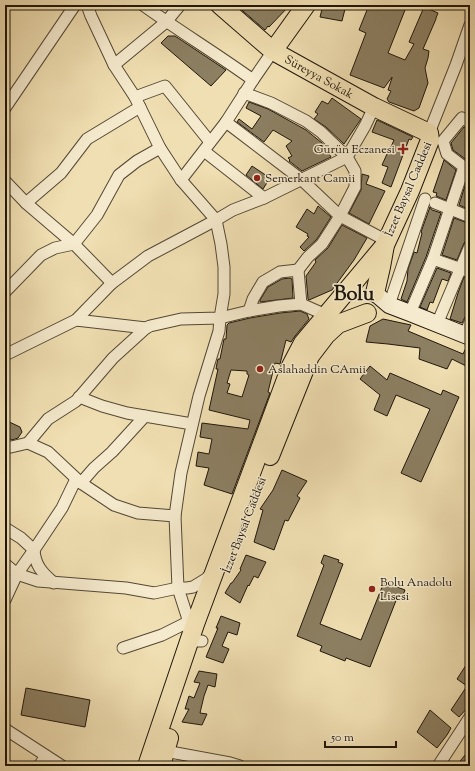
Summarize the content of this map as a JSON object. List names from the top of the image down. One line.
{"streets":{"main road":["Süreyya Sokak","İzzet Baysal Caddesi"]},"crossings":[["Süreyya Sokak","İzzet Baysal Caddesi"]],"districts":["Bolu"],"places":{"health":["Gürün Eczanesi"],"other":["Semerkant Camii","Aslahaddin CAmii","Bolu Anadolu Lisesi"]},"scale_bar":"50 m"}
